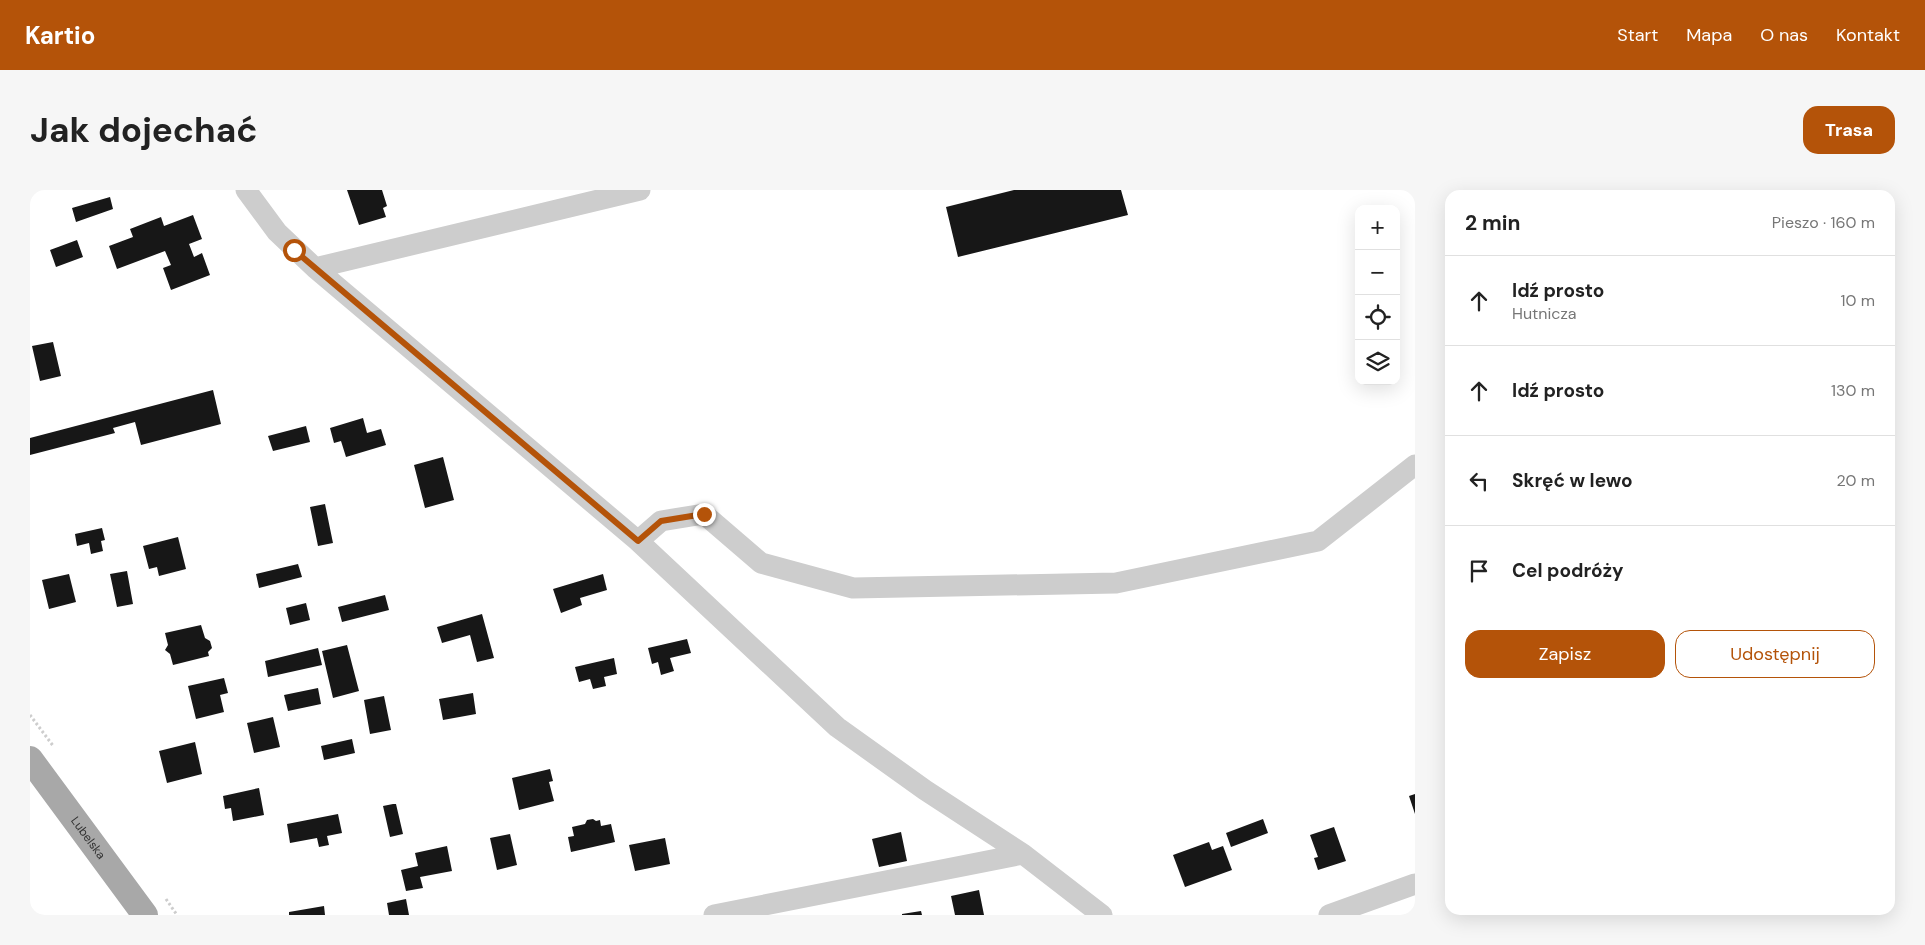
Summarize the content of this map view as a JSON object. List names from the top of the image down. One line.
{"streets":{"main road":["Lubelska"]},"page":{"header":"Kartio","nav":["Start","Mapa","O nas","Kontakt"],"buttons":["Trasa",["Zapisz","Udostępnij"]],"title":"Jak dojechać","heading":["2 min","Pieszo · 160 m"],"map_buttons":["+","−"],"list":[["Idź prosto","Hutnicza","10 m"],["Idź prosto","130 m"],["Skręć w lewo","20 m"],"Cel podróży"]}}
